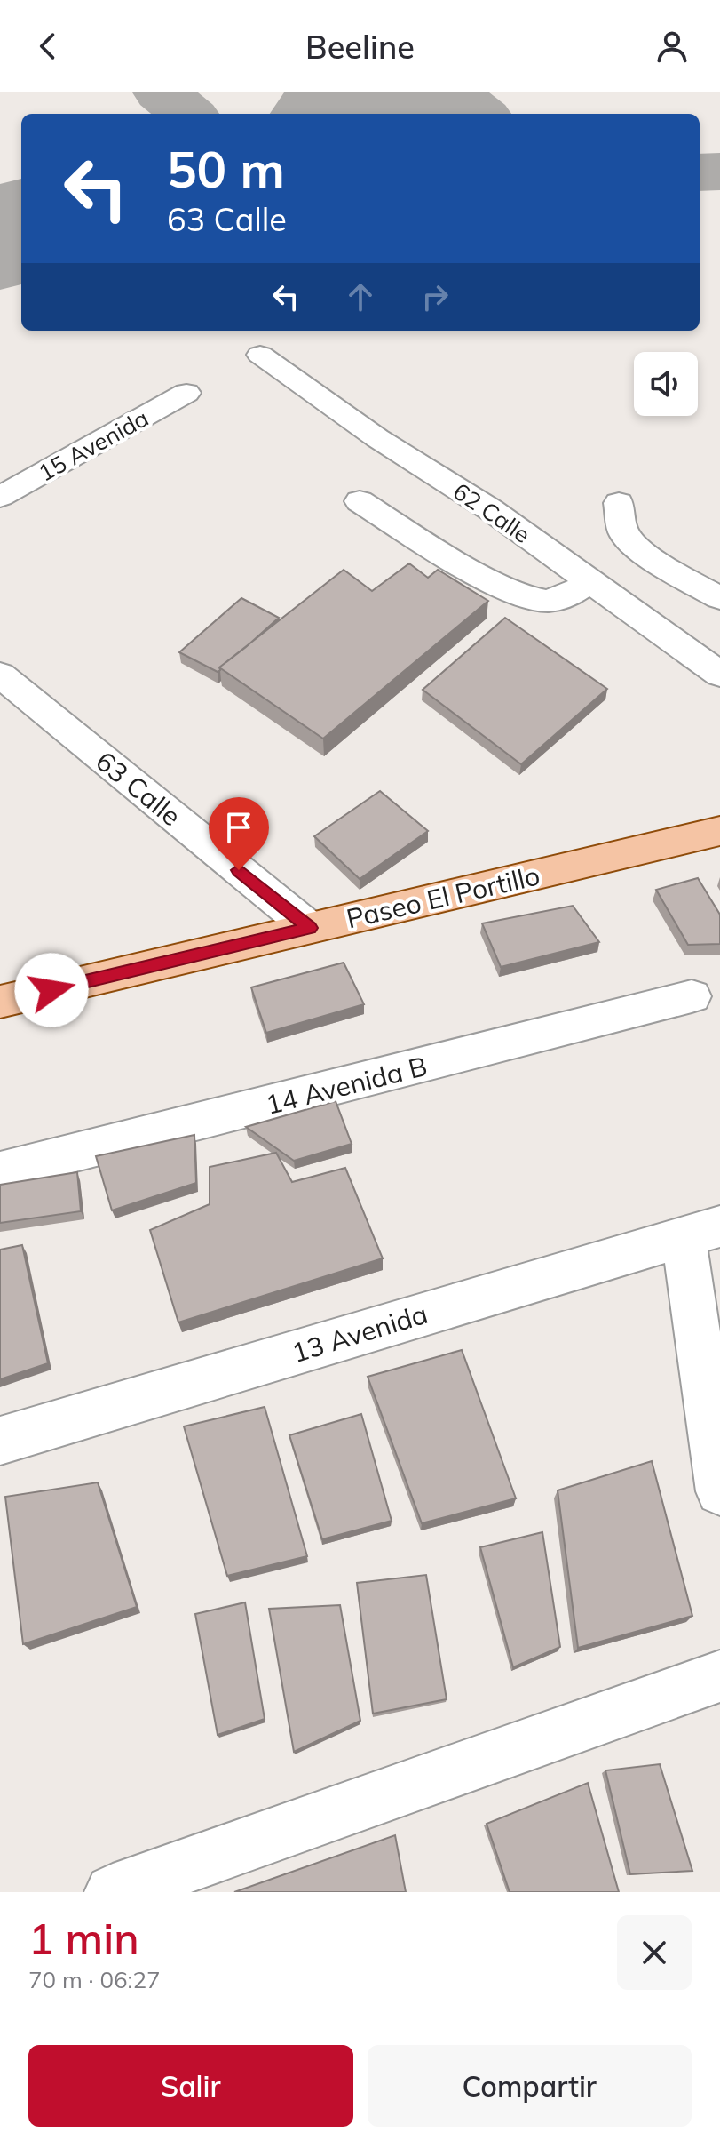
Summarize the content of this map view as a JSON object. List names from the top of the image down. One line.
{"streets":{"main road":["Paseo El Portillo"],"street":["15 Avenida","62 Calle","63 Calle","14 Avenida B","13 Avenida"]},"crossings":[["63 Calle","Paseo El Portillo"]],"page":{"header":"Beeline","turn":["50 m","63 Calle"],"heading":["1 min","70 m · 06:27"],"buttons":["Salir","Compartir"]}}
